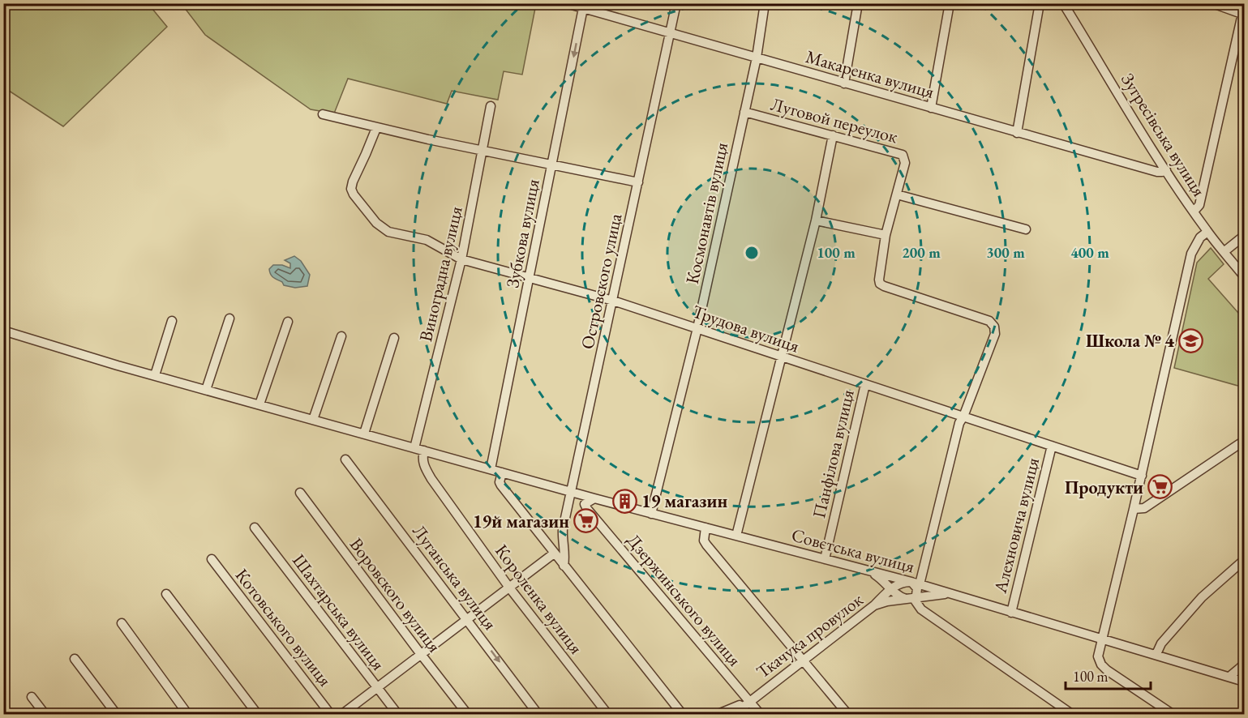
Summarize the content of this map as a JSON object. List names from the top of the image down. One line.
{"streets":{"street":["Макаренка вулиця","Луговой переулок","Зугресівська вулиця","Космонавтів вулиця","Зубкова вулиця","Виноградна вулиця","Островского улица","Трудова вулиця","Панфілова вулиця","Алехновича вулиця","Совєтська вулиця","Луганська вулиця","Воровского вулиця","Короленка вулиця","Дзержинського вулиця","Шахтарська вулиця","Котовського вулиця","Ткачука провулок"]},"crossings":[["Макаренка вулиця","Зугресівська вулиця"],["Макаренка вулиця","Космонавтів вулиця"],["Макаренка вулиця","Зубкова вулиця"],["Макаренка вулиця","Островского улица"],["Луговой переулок","Космонавтів вулиця"],["Луговой переулок","Трудова вулиця"],["Космонавтів вулиця","Трудова вулиця"],["Космонавтів вулиця","Совєтська вулиця"],["Зубкова вулиця","Трудова вулиця"],["Зубкова вулиця","Совєтська вулиця"],["Виноградна вулиця","Трудова вулиця"],["Виноградна вулиця","Совєтська вулиця"],["Островского улица","Трудова вулиця"],["Островского улица","Совєтська вулиця"],["Трудова вулиця","Панфілова вулиця"],["Трудова вулиця","Алехновича вулиця"],["Панфілова вулиця","Совєтська вулиця"],["Алехновича вулиця","Совєтська вулиця"],["Совєтська вулиця","Короленка вулиця"],["Совєтська вулиця","Ткачука провулок"],["Дзержинського вулиця","Ткачука провулок"]],"one_way":["Луганська вулиця"],"places":{"school or university":["Школа № 4"],"supermarket":["Продукти","19й магазин"],"building":["19 магазин"]},"scale_bar":"100 m","rings":["100 m","200 m","300 m","400 m"]}
